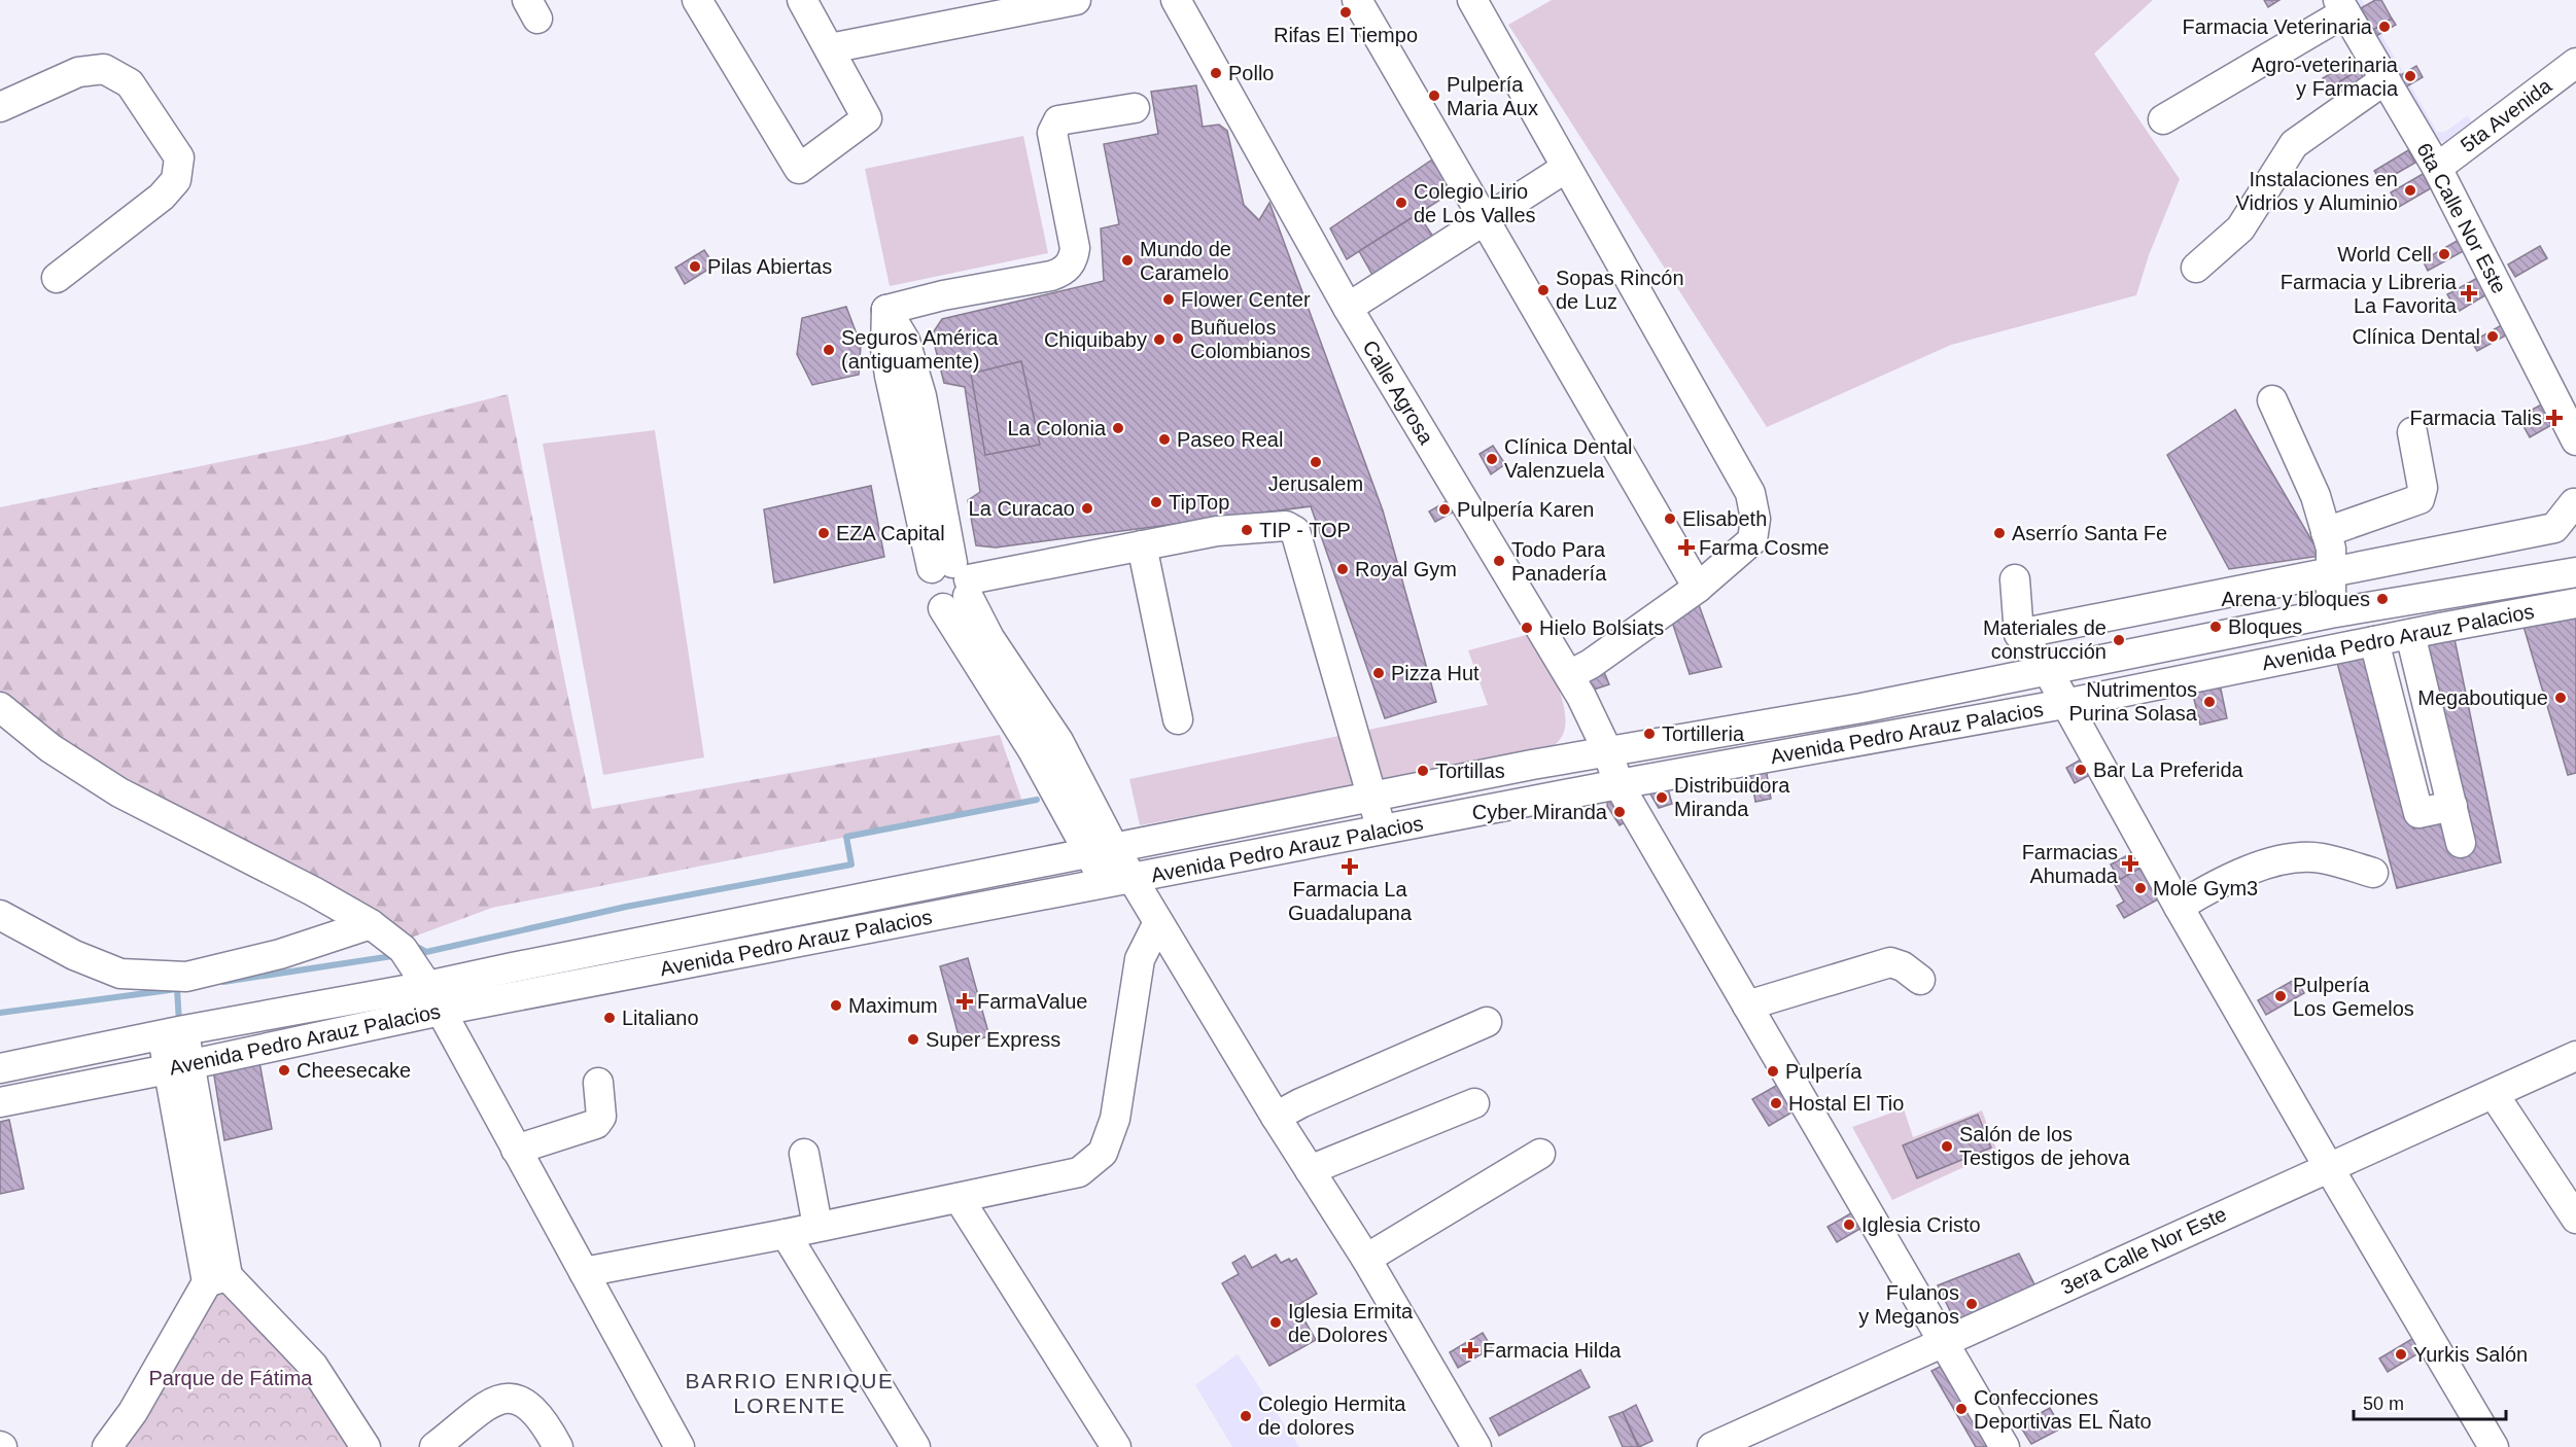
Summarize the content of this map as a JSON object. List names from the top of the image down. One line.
{"streets":{"street":["5ta Avenida","6ta Calle Nor Este","Calle Agrosa","Avenida Pedro Arauz Palacios","3era Calle Nor Este"]},"crossings":[["5ta Avenida","6ta Calle Nor Este"],["Calle Agrosa","Avenida Pedro Arauz Palacios"],["Calle Agrosa","3era Calle Nor Este"]],"districts":["BARRIO ENRIQUE LORENTE"],"parks":["Parque de Fátima"],"places":{"other":["Rifas El Tiempo","Farmacia Veterinaria","Pollo","Agro-veterinaria y Farmacia","Pulpería Maria Aux","Instalaciones en Vidrios y Aluminio","Colegio Lirio de Los Valles","World Cell","Mundo de Caramelo","Pilas Abiertas","Sopas Rincón de Luz","Flower Center","Clínica Dental","Buñuelos Colombianos","Chiquibaby","Seguros América (antiguamente)","La Colonia","Paseo Real","Clínica Dental Valenzuela","Jerusalem","TipTop","La Curacao","Pulpería Karen","Elisabeth","TIP - TOP","EZA Capital","Aserrío Santa Fe","Todo Para Panadería","Royal Gym","Arena y bloques","Bloques","Hielo Bolsiats","Materiales de construcción","Pizza Hut","Megaboutique","Nutrimentos Purina Solasa","Tortilleria","Bar La Preferida","Tortillas","Distribuidora Miranda","Cyber Miranda","Mole Gym3","Pulpería Los Gemelos","Maximum","Litaliano","Super Express","Cheesecake","Pulpería","Hostal El Tio","Salón de los Testigos de jehova","Iglesia Cristo","Fulanos y Meganos","Iglesia Ermita de Dolores","Yurkis Salón","Confecciones Deportivas EL Ñato","Colegio Hermita de dolores"],"health":["Farmacia y Libreria La Favorita","Farmacia Talis","Farma Cosme","Farmacias Ahumada","Farmacia La Guadalupana","FarmaValue","Farmacia Hilda"]},"scale_bar":"50 m"}
